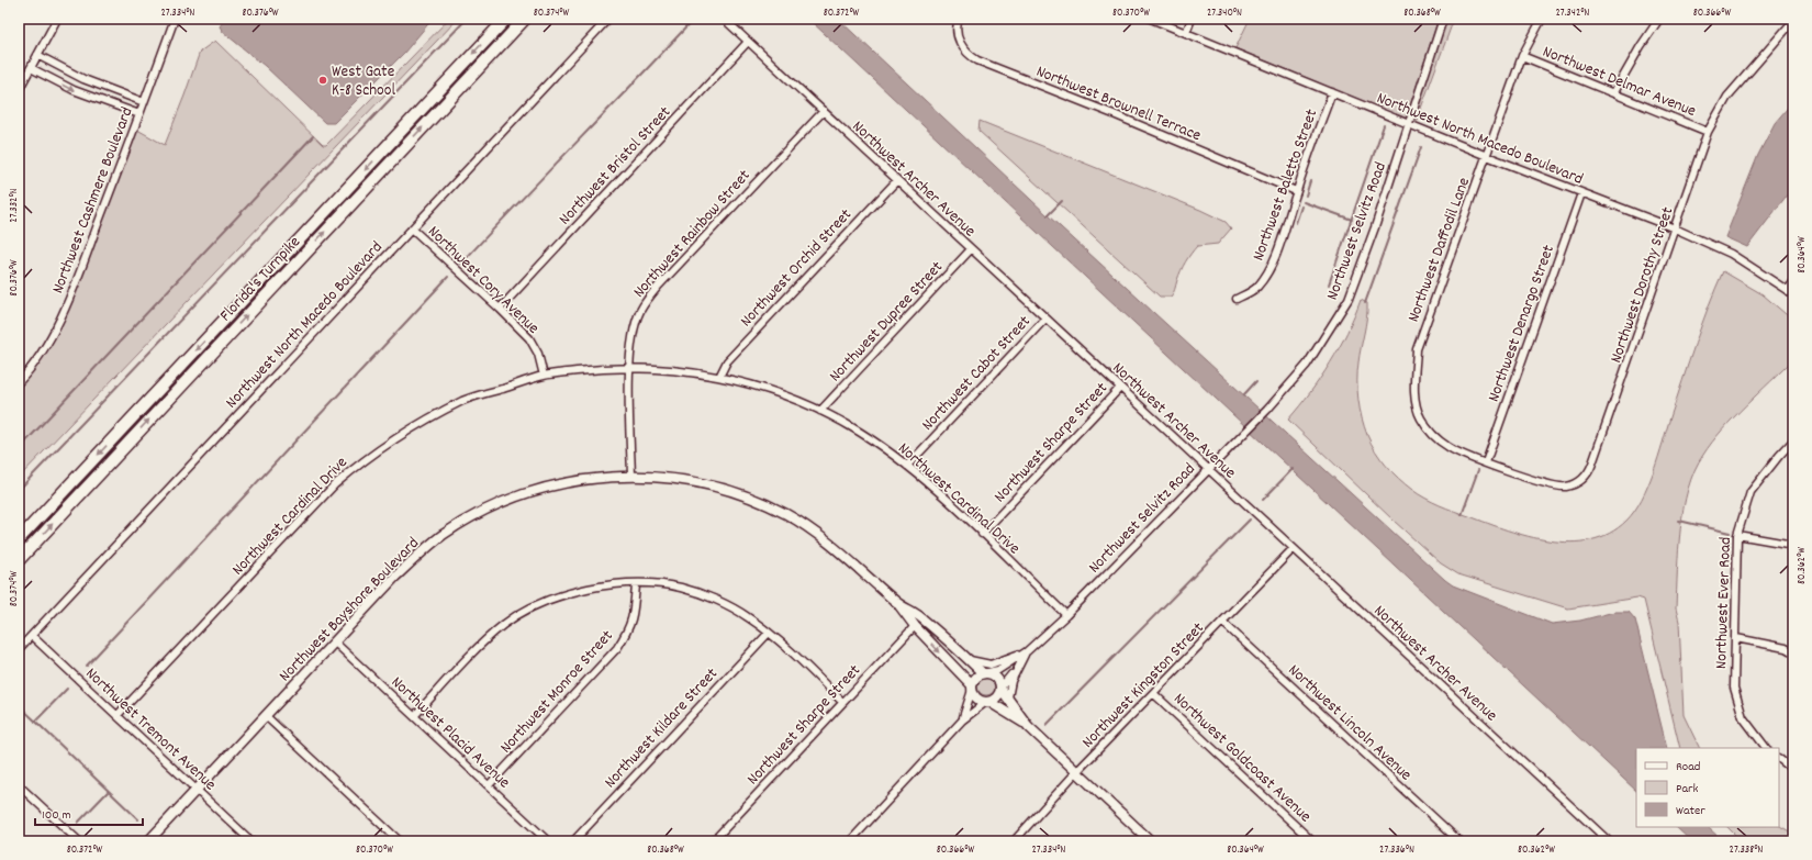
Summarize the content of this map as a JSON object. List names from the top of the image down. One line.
{"streets":{"highway":["Florida's Turnpike"],"main road":["Northwest Bayshore Boulevard"],"street":["Northwest Delmar Avenue","Northwest Brownell Terrace","Northwest North Macedo Boulevard","Northwest Bristol Street","Northwest Archer Avenue","Northwest Baletto Street","Northwest Cashmere Boulevard","Northwest Selvitz Road","Northwest Rainbow Street","Northwest Daffodil Lane","Northwest Orchid Street","Northwest Cory Avenue","Northwest Dorothy Street","Northwest Dupree Street","Northwest Denargo Street","Northwest Cabot Street","Northwest Sharpe Street","Northwest Cardinal Drive","Northwest Ever Road","Northwest Kingston Street","Northwest Monroe Street","Northwest Lincoln Avenue","Northwest Kildare Street","Northwest Tremont Avenue","Northwest Placid Avenue","Northwest Goldcoast Avenue"]},"crossings":[["Northwest Delmar Avenue","Northwest Daffodil Lane"],["Northwest Delmar Avenue","Northwest Dorothy Street"],["Northwest Brownell Terrace","Northwest Baletto Street"],["Northwest North Macedo Boulevard","Northwest Baletto Street"],["Northwest North Macedo Boulevard","Northwest Selvitz Road"],["Northwest North Macedo Boulevard","Northwest Daffodil Lane"],["Northwest North Macedo Boulevard","Northwest Cory Avenue"],["Northwest North Macedo Boulevard","Northwest Dorothy Street"],["Northwest North Macedo Boulevard","Northwest Denargo Street"],["Northwest North Macedo Boulevard","Northwest Tremont Avenue"],["Northwest Bristol Street","Northwest Archer Avenue"],["Northwest Bristol Street","Northwest Cory Avenue"],["Northwest Archer Avenue","Northwest Selvitz Road"],["Northwest Archer Avenue","Northwest Rainbow Street"],["Northwest Archer Avenue","Northwest Orchid Street"],["Northwest Archer Avenue","Northwest Dupree Street"],["Northwest Archer Avenue","Northwest Cabot Street"],["Northwest Archer Avenue","Northwest Sharpe Street"],["Northwest Archer Avenue","Northwest Kingston Street"],["Northwest Selvitz Road","Northwest Cardinal Drive"],["Northwest Selvitz Road","Northwest Bayshore Boulevard"],["Northwest Rainbow Street","Northwest Cardinal Drive"],["Northwest Rainbow Street","Northwest Bayshore Boulevard"],["Northwest Daffodil Lane","Northwest Dorothy Street"],["Northwest Daffodil Lane","Northwest Denargo Street"],["Northwest Orchid Street","Northwest Cardinal Drive"],["Northwest Cory Avenue","Northwest Cardinal Drive"],["Northwest Dorothy Street","Northwest Denargo Street"],["Northwest Dupree Street","Northwest Cardinal Drive"],["Northwest Cabot Street","Northwest Cardinal Drive"],["Northwest Sharpe Street","Northwest Cardinal Drive"],["Northwest Sharpe Street","Northwest Bayshore Boulevard"],["Northwest Cardinal Drive","Northwest Tremont Avenue"],["Northwest Bayshore Boulevard","Northwest Tremont Avenue"],["Northwest Bayshore Boulevard","Northwest Placid Avenue"],["Northwest Kingston Street","Northwest Lincoln Avenue"],["Northwest Kingston Street","Northwest Goldcoast Avenue"],["Northwest Monroe Street","Northwest Placid Avenue"]],"places":["West Gate K-8 School"],"legend":["Road","Park","Water"],"scale_bar":"100 m","coordinates":["27.334°N","80.376°W","80.374°W","80.372°W","80.370°W","27.340°N","80.368°W","27.342°N","80.366°W","27.332°N","80.364°W","80.362°W","27.336°N","27.338°N"]}
